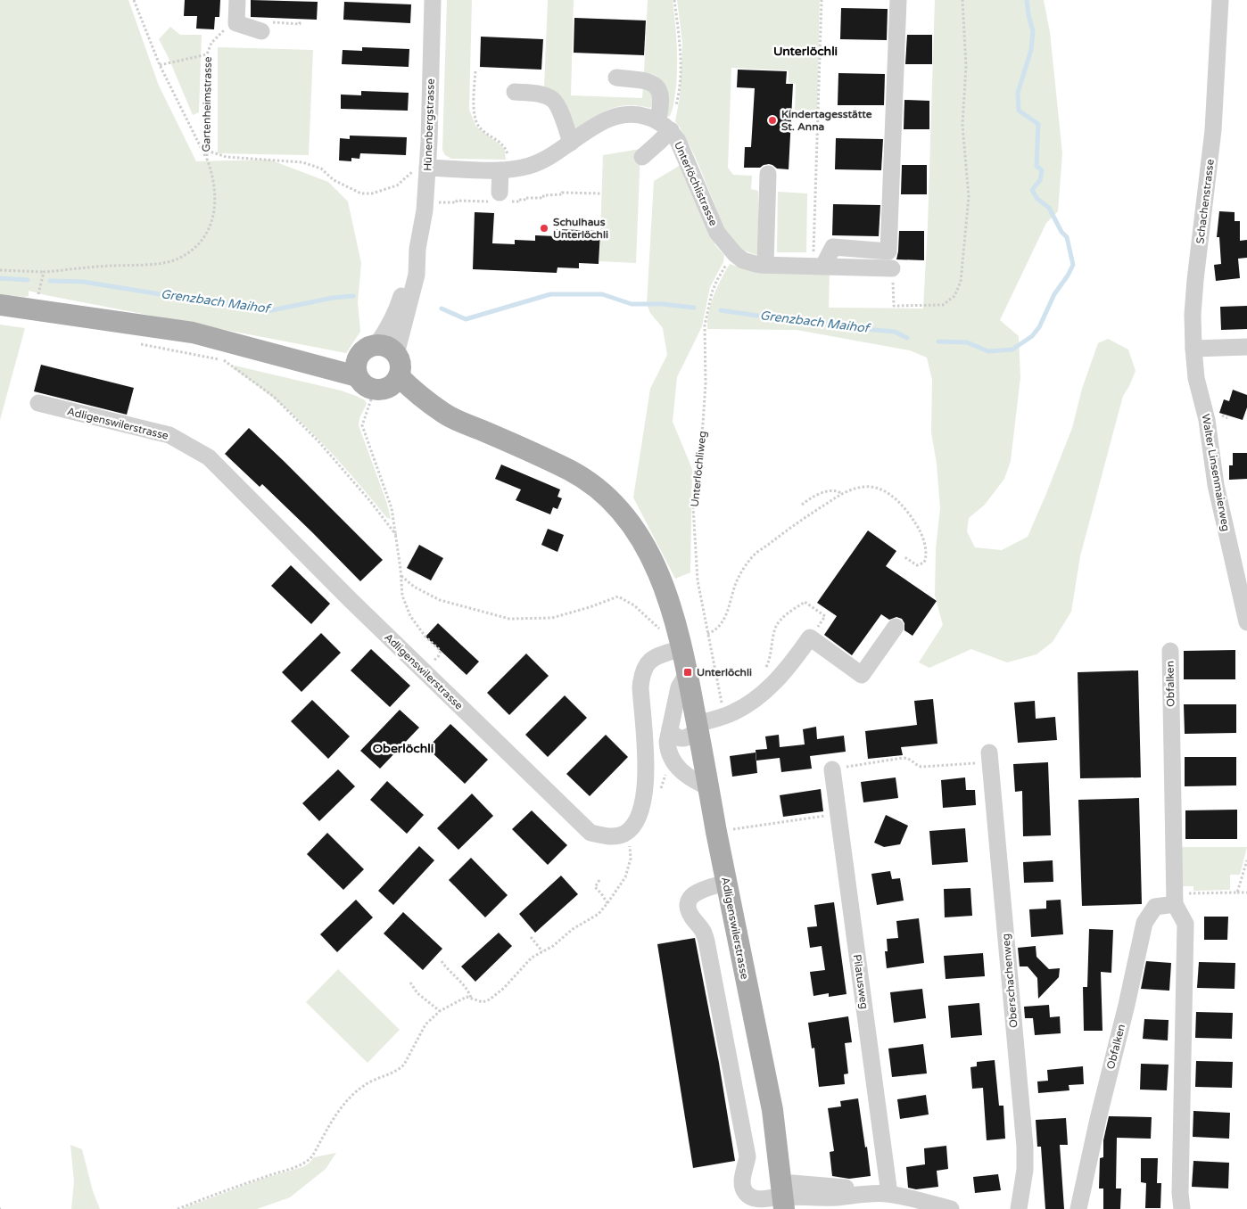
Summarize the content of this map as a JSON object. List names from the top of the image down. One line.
{"streets":{"main road":["Adligenswilerstrasse"],"street":["Hünenbergstrasse","Unterlöchlistrasse","Schachenstrasse","Walter Linsenmaierweg","Obfalken","Oberschachenweg","Pilatusweg"],"path":["Gartenheimstrasse","Unterlöchliweg"]},"crossings":[["Hünenbergstrasse","Adligenswilerstrasse"],["Unterlöchlistrasse","Unterlöchliweg"],["Schachenstrasse","Walter Linsenmaierweg"]],"districts":["Unterlöchli","Oberlöchli"],"water":["Grenzbach Maihof"],"places":{"other":["Kindertagesstätte St. Anna","Schulhaus Unterlöchli"],"transit":["Unterlöchli"]}}
